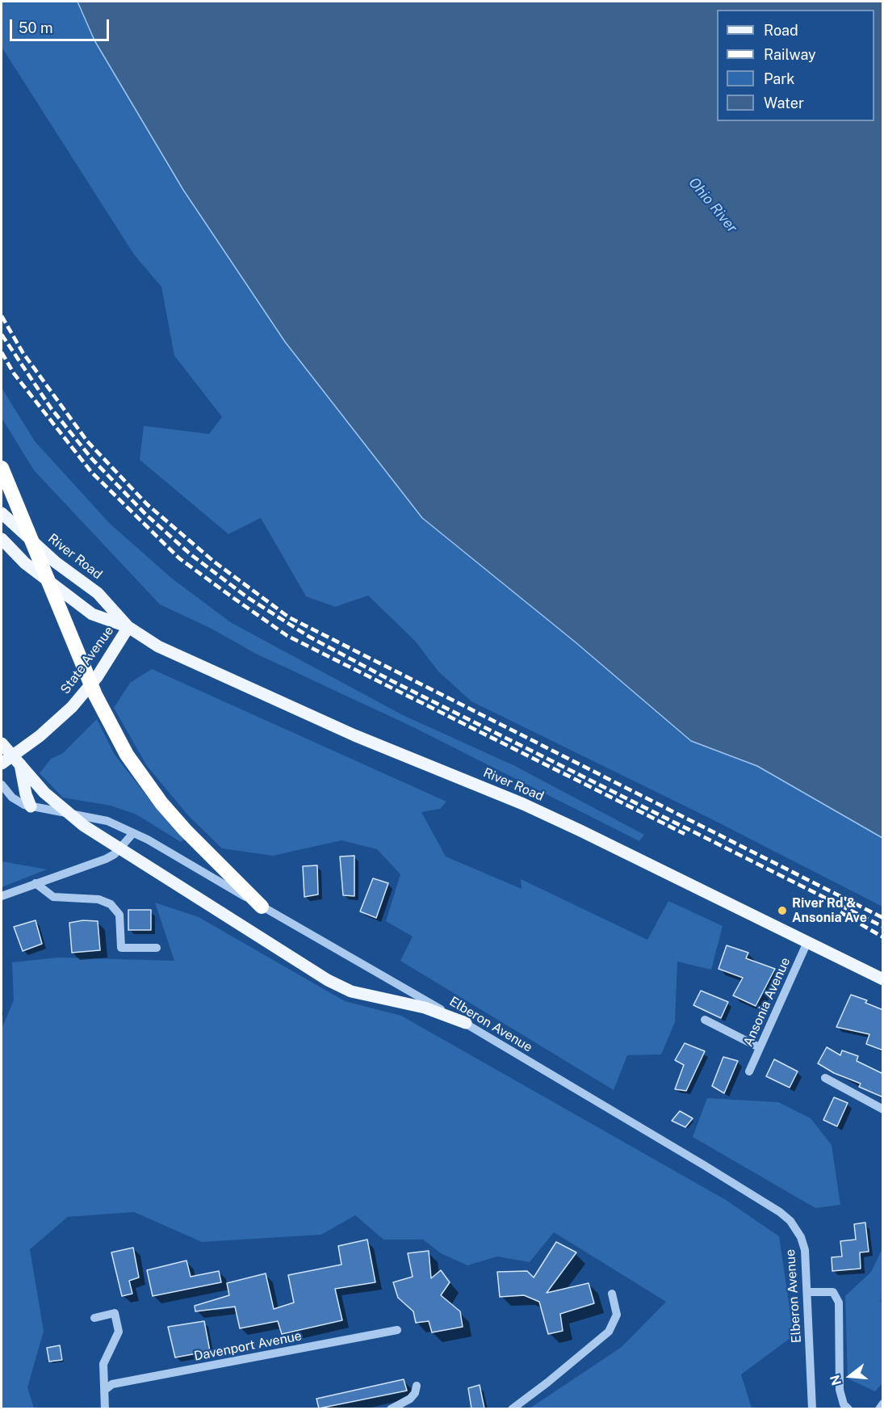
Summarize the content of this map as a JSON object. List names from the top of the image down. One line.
{"streets":{"main road":["River Road","State Avenue"],"street":["Ansonia Avenue","Elberon Avenue","Davenport Avenue"]},"crossings":[["River Road","State Avenue"],["River Road","Ansonia Avenue"]],"water":["Ohio River"],"places":["River Rd & Ansonia Ave"],"legend":["Road","Railway","Park","Water"],"scale_bar":"50 m","north":"left"}
